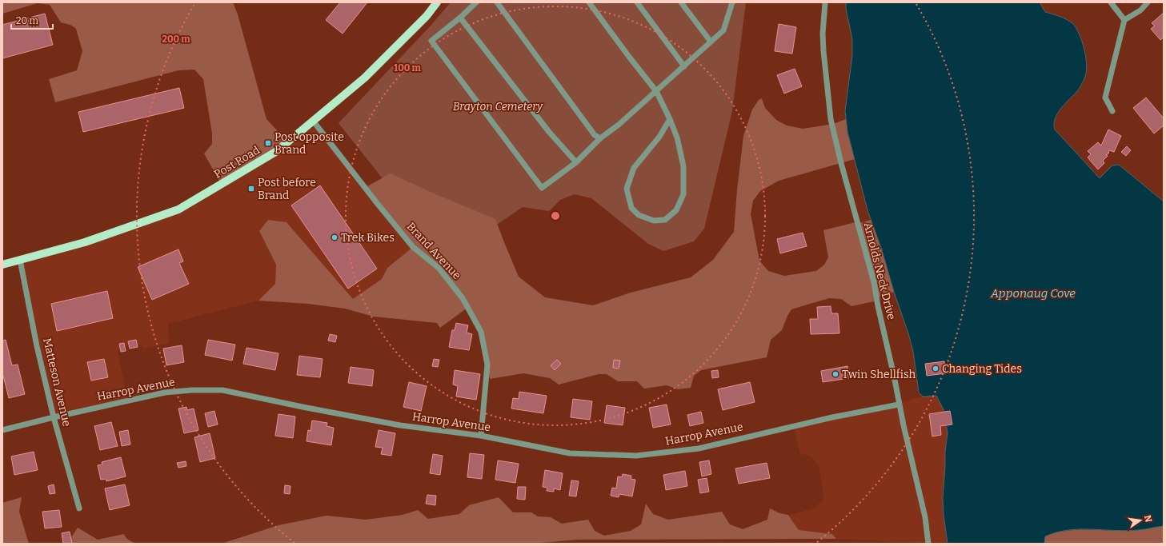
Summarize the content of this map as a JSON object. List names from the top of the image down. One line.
{"streets":{"main road":["Post Road"],"street":["Brand Avenue","Arnolds Neck Drive","Matteson Avenue","Harrop Avenue"]},"crossings":[["Post Road","Brand Avenue"],["Post Road","Matteson Avenue"],["Brand Avenue","Harrop Avenue"],["Arnolds Neck Drive","Harrop Avenue"],["Matteson Avenue","Harrop Avenue"]],"water":["Apponaug Cove"],"parks":["Brayton Cemetery"],"places":{"transit":["Post opposite Brand","Post before Brand"],"other":["Trek Bikes","Changing Tides","Twin Shellfish"]},"scale_bar":"20 m","north":"right","rings":["200 m","100 m"]}
